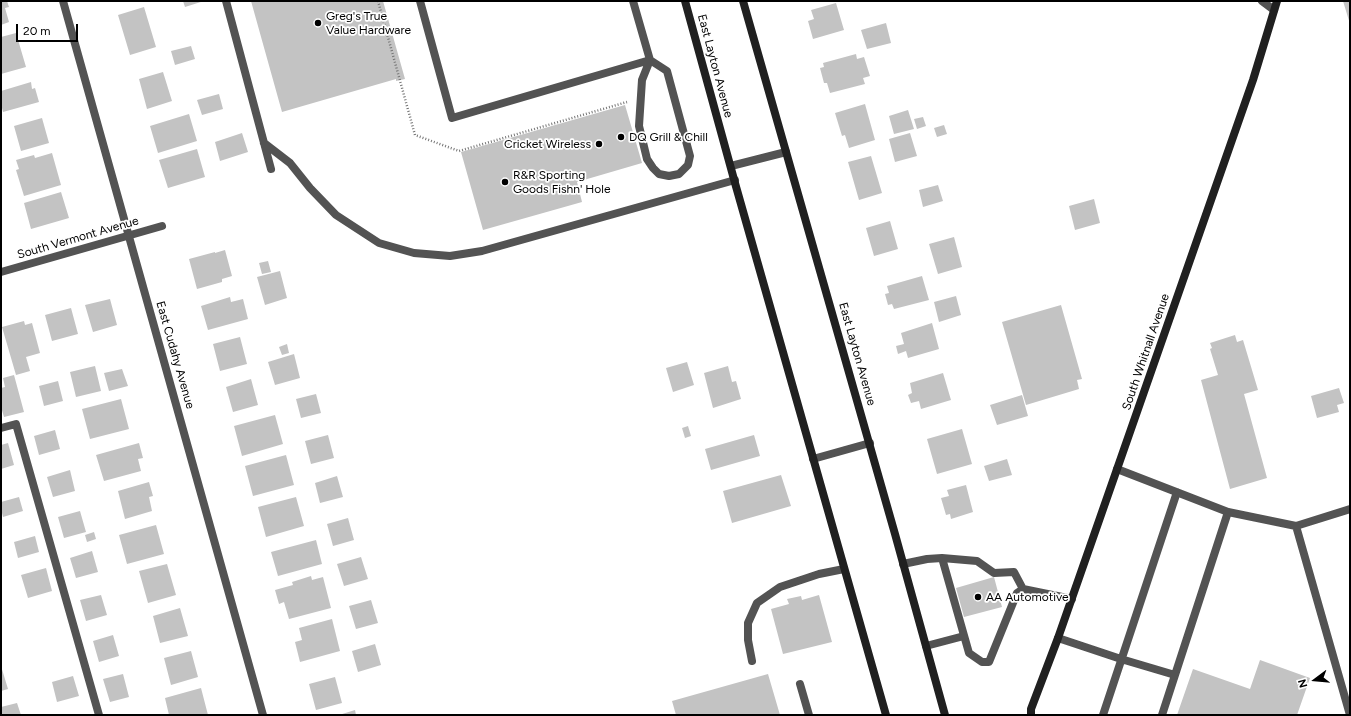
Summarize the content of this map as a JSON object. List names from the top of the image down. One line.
{"streets":{"main road":["East Layton Avenue","South Whitnall Avenue"],"street":["South Vermont Avenue","East Cudahy Avenue"]},"crossings":[["South Vermont Avenue","East Cudahy Avenue"]],"places":["Greg's True Value Hardware","DQ Grill & Chill","Cricket Wireless","R&R Sporting Goods Fishn' Hole","AA Automotive"],"scale_bar":"20 m","north":"left"}
